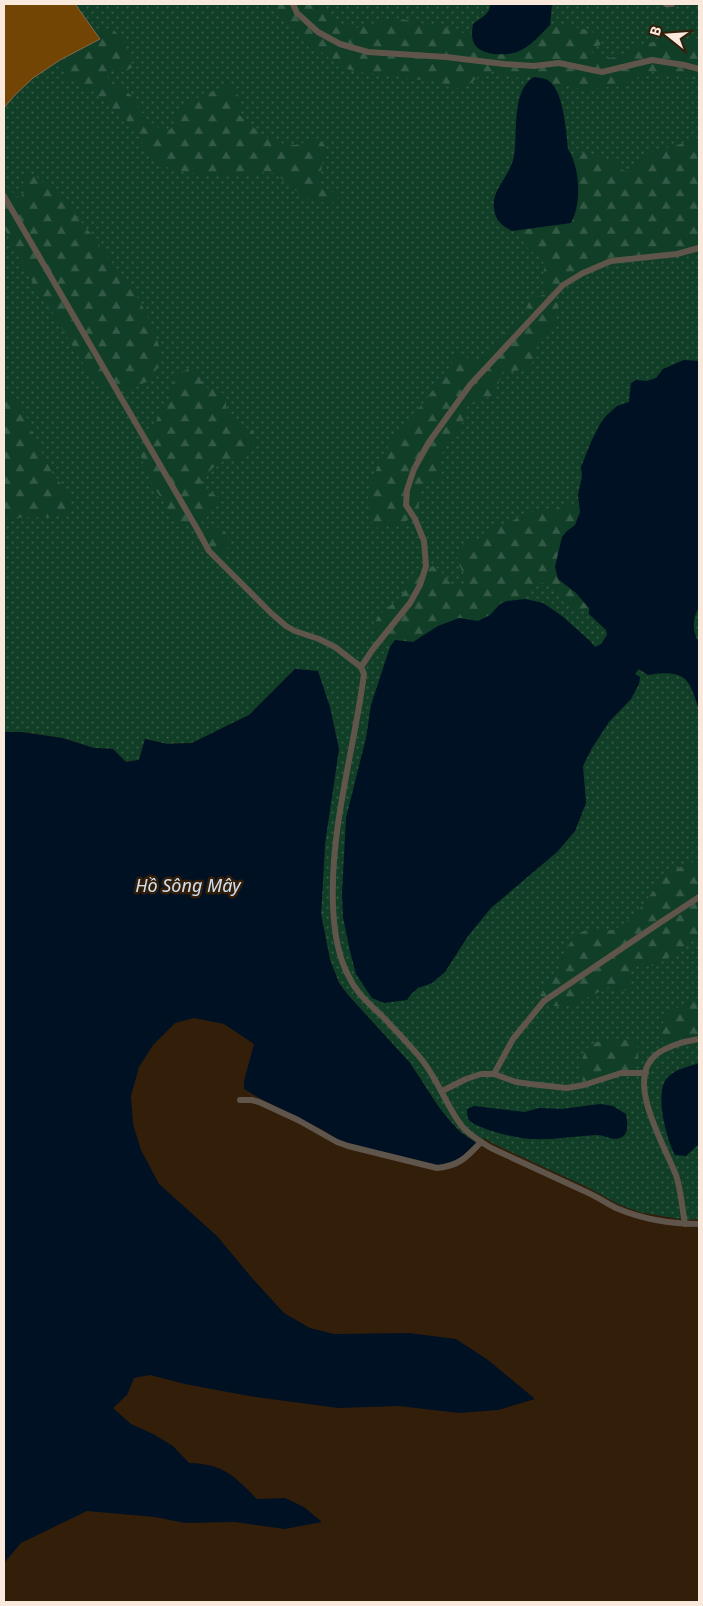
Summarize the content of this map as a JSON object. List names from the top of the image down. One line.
{"water":["Hồ Sông Mây"],"north":"left"}
